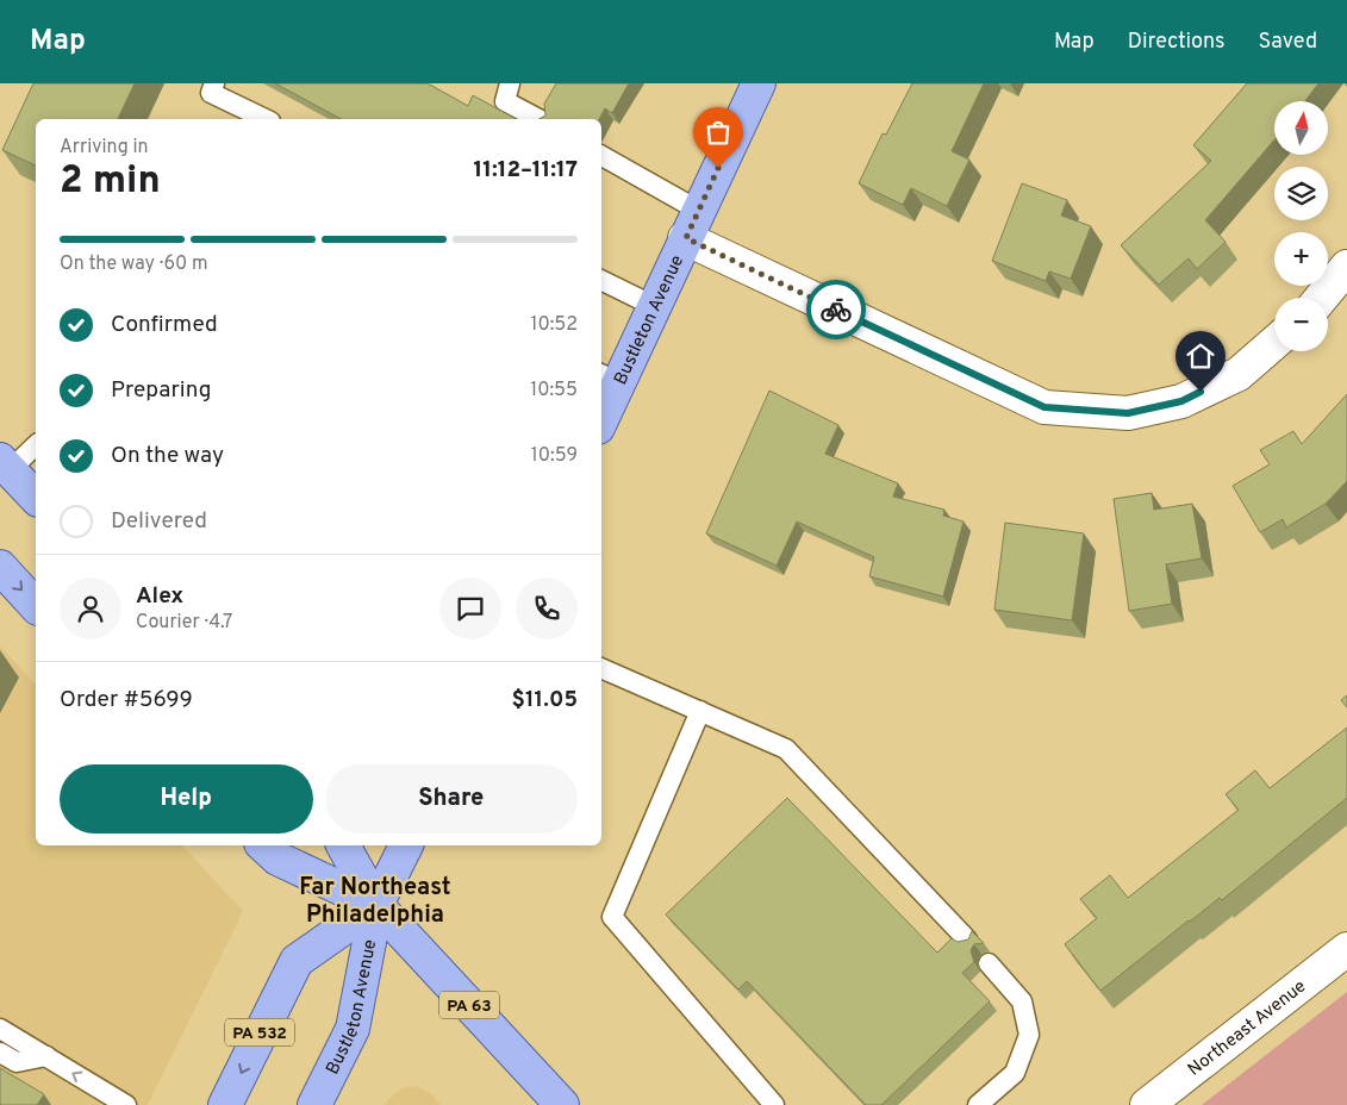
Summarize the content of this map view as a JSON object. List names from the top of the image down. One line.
{"streets":{"main road":["Bustleton Avenue","PA 63","PA 532"],"street":["Northeast Avenue"]},"crossings":[["Bustleton Avenue","PA 63"]],"districts":["Far Northeast Philadelphia"],"north":"top","page":{"header":"Map","nav":["Map","Directions","Saved"],"map_buttons":["+","−"],"heading":["2 min","Arriving in","11:12–11:17"],"panel":["Alex","Courier · 4.7","Order #5699","$11.05"],"bar":"On the way · 60 m","list":[["Confirmed","10:52"],["Preparing","10:55"],["On the way","10:59"],"Delivered"],"buttons":["Help","Share"]}}
